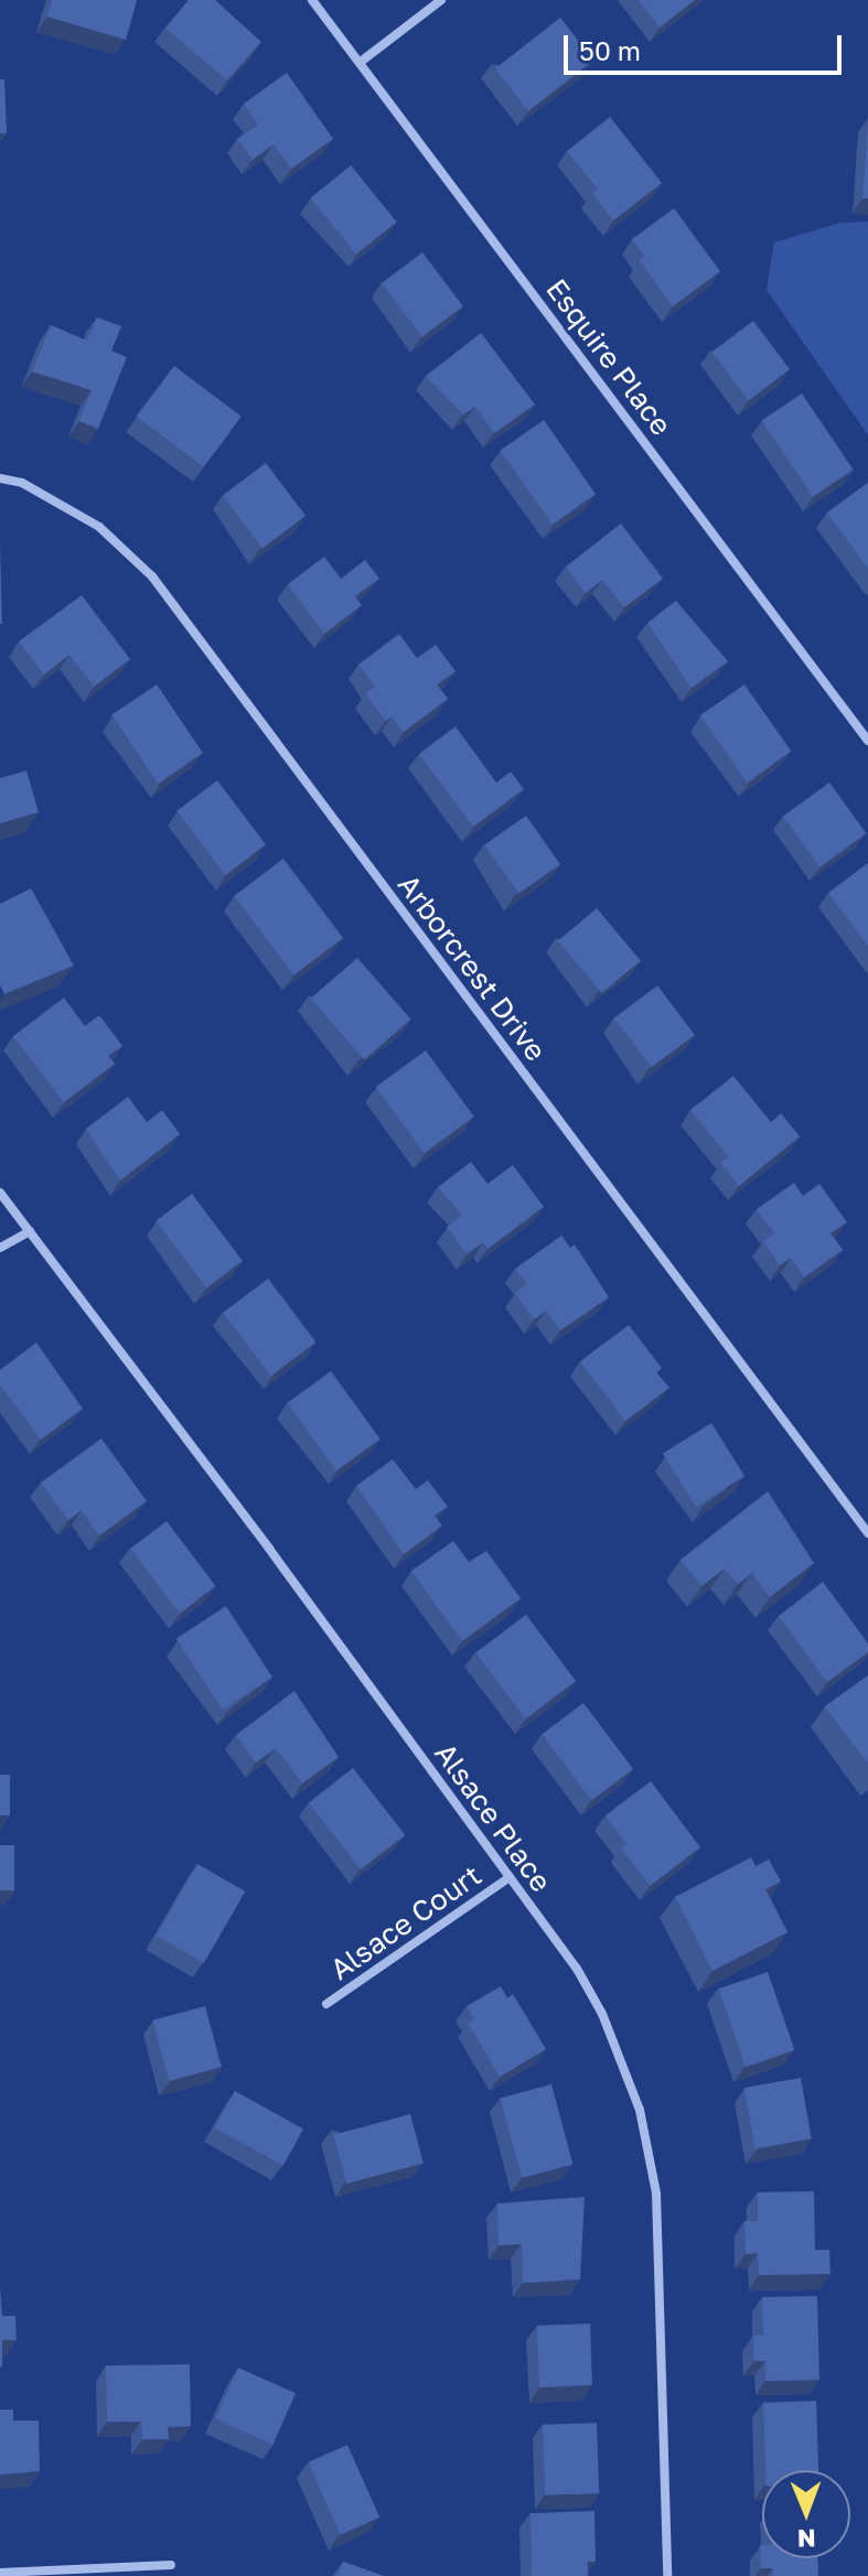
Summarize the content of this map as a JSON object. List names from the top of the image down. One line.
{"streets":{"street":["Esquire Place","Arborcrest Drive","Alsace Place","Alsace Court"]},"crossings":[["Alsace Place","Alsace Court"]],"scale_bar":"50 m","north":"bottom"}
